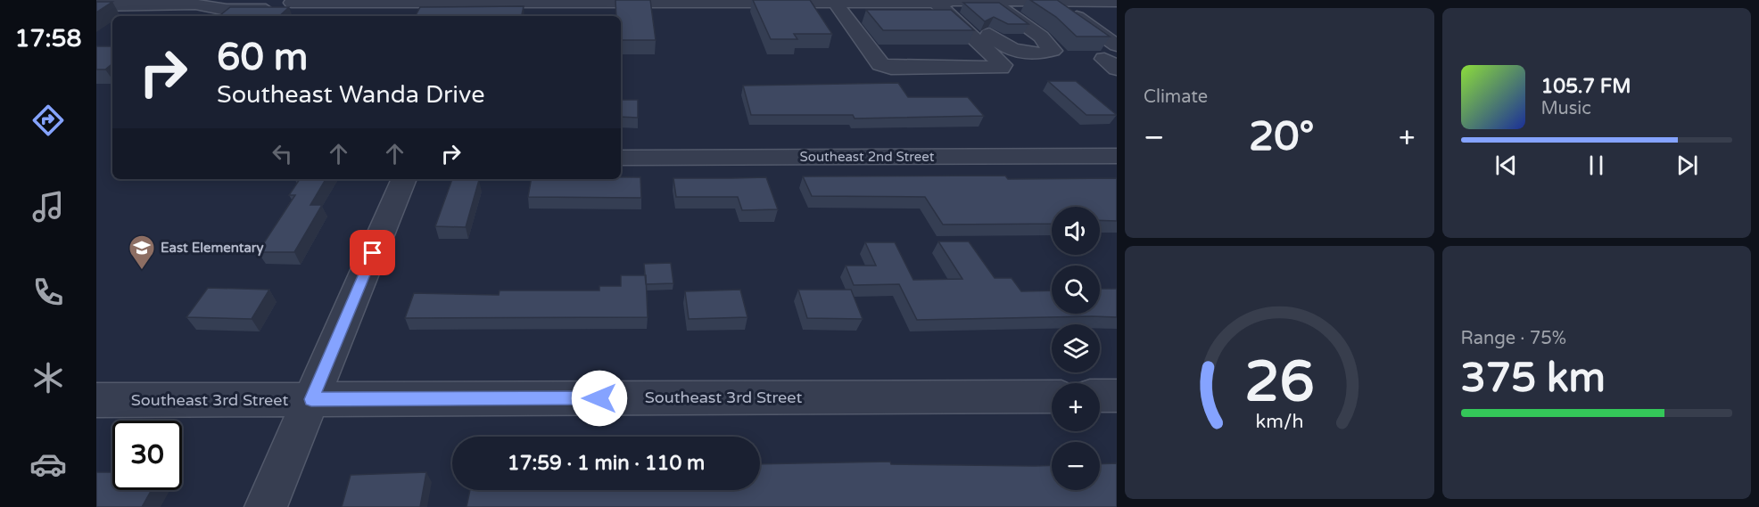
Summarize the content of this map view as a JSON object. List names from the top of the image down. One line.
{"streets":{"street":["Southeast 2nd Street","Southeast 3rd Street"]},"places":{"school or university":["East Elementary"]},"page":{"tabs":"17:58","tile":["Climate",["Range · 75%","375 km"]],"turn":["60 m","Southeast Wanda Drive"],"song":["105.7 FM","Music"],"heat":["−","20°","+"],"map_buttons":["+","−"],"limit":"30","trip":"17:59 · 1 min · 110 m","gauge":["26","km/h"]}}
